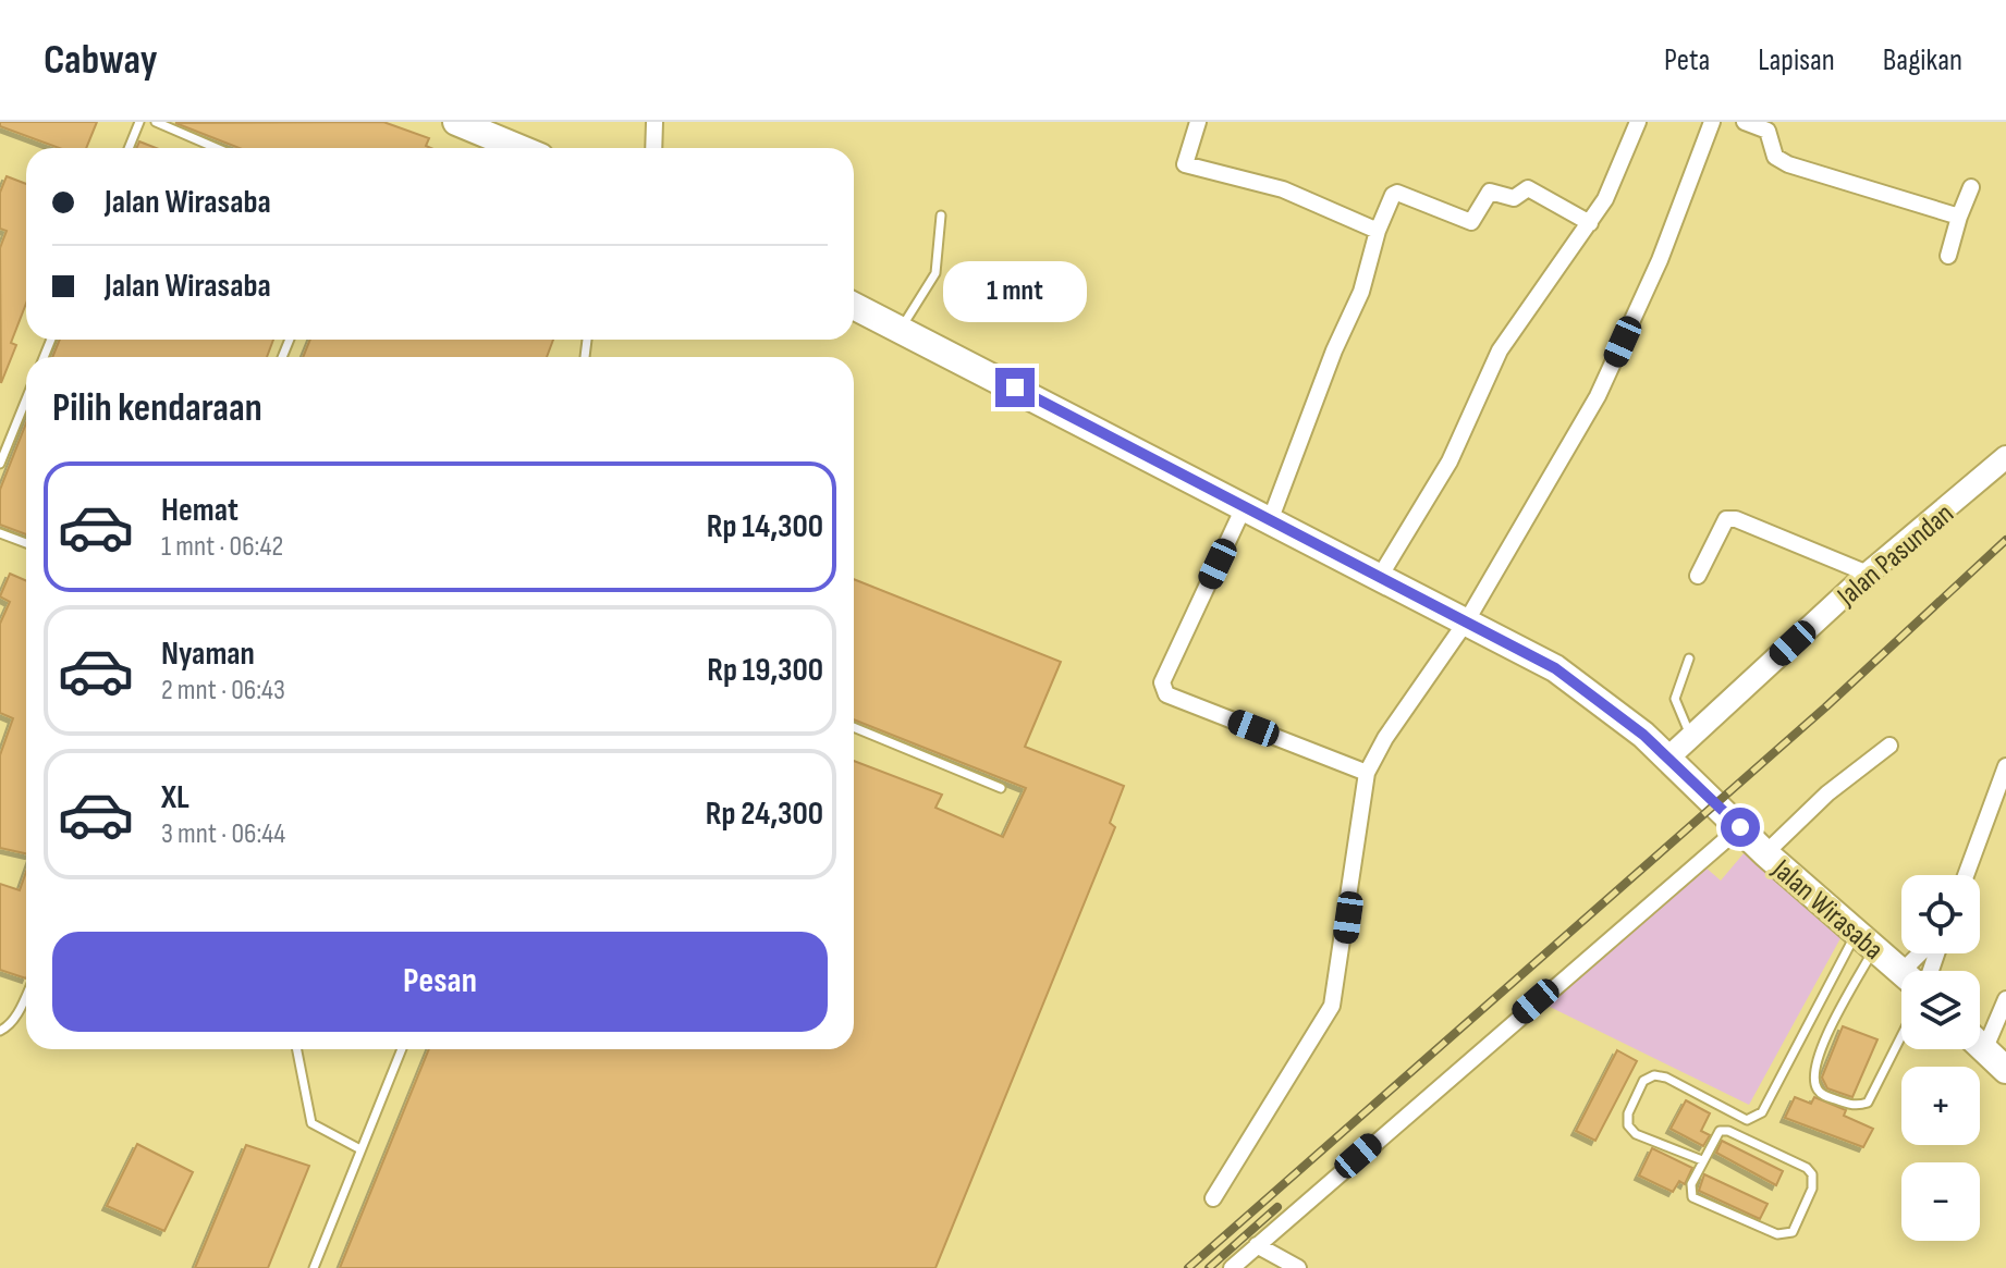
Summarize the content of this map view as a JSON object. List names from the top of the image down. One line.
{"streets":{"main road":["Jalan Wirasaba"],"street":["Jalan Pasundan"]},"crossings":[["Jalan Pasundan","Jalan Wirasaba"]],"page":{"header":"Cabway","nav":["Peta","Lapisan","Bagikan"],"banner":["Jalan Wirasaba","Jalan Wirasaba"],"bubble":"1 mnt","heading":"Pilih kendaraan","list":[{"name":"Hemat","note":"1 mnt · 06:42","value":"Rp 14,300"},{"name":"Nyaman","note":"2 mnt · 06:43","value":"Rp 19,300"},{"name":"XL","note":"3 mnt · 06:44","value":"Rp 24,300"}],"map_buttons":["+","−"],"buttons":"Pesan"}}
